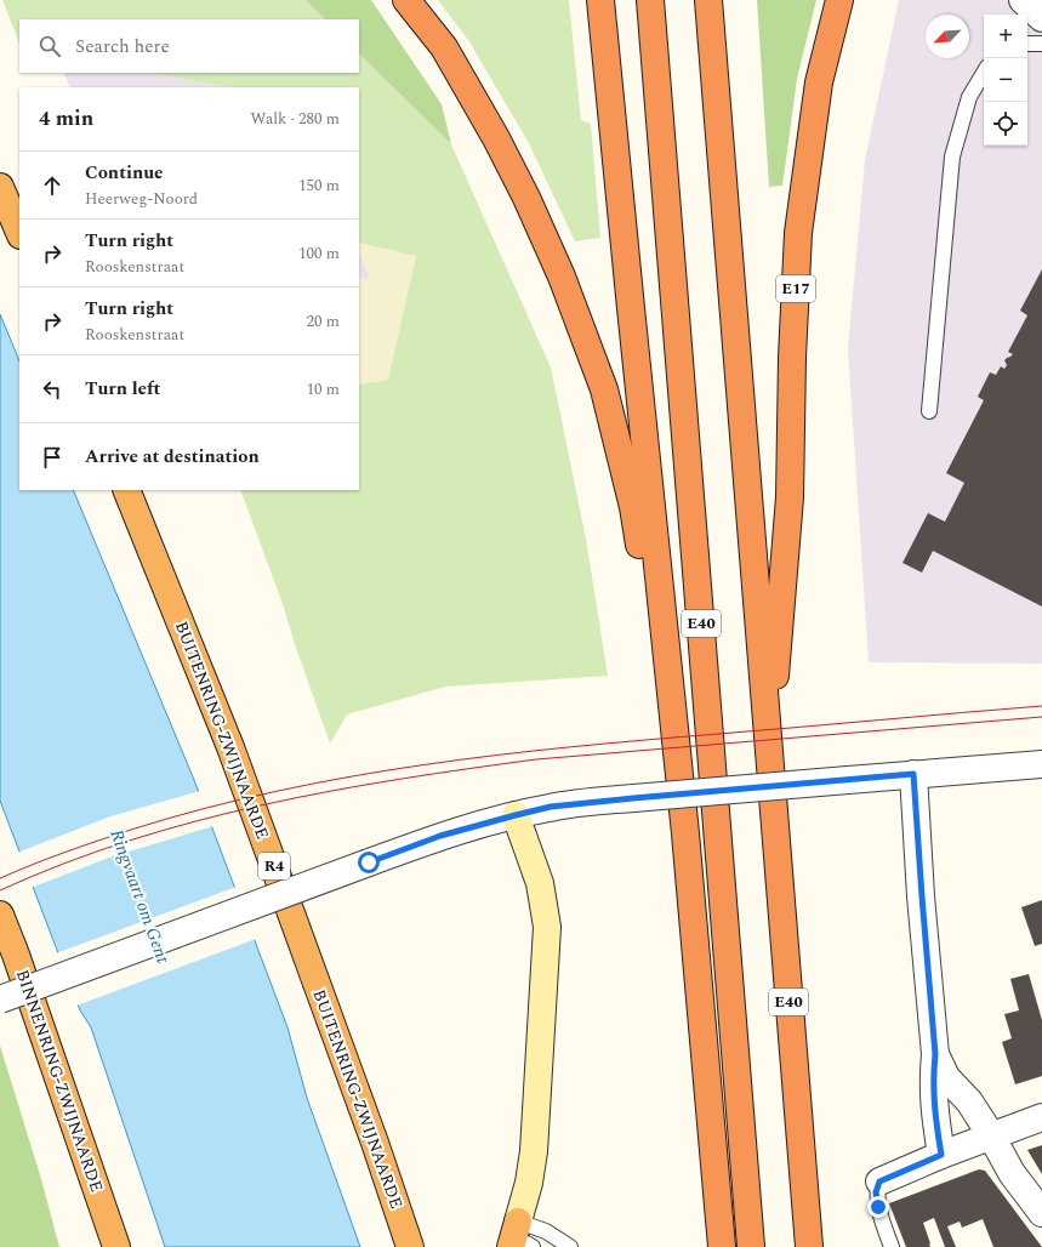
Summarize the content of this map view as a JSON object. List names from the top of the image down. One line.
{"streets":{"highway":["E17","E40","BUITENRING-ZWIJNAARDE","R4","BINNENRING-ZWIJNAARDE"]},"crossings":[["E17","E40"]],"water":["Ringvaart om Gent"],"north":"bottom left","page":{"map_buttons":["+","−"],"search":"Search here","heading":["4 min","Walk · 280 m"],"list":[["Continue","Heerweg-Noord","150 m"],["Turn right","Rooskenstraat","100 m"],["Turn right","Rooskenstraat","20 m"],["Turn left","10 m"],"Arrive at destination"]}}
